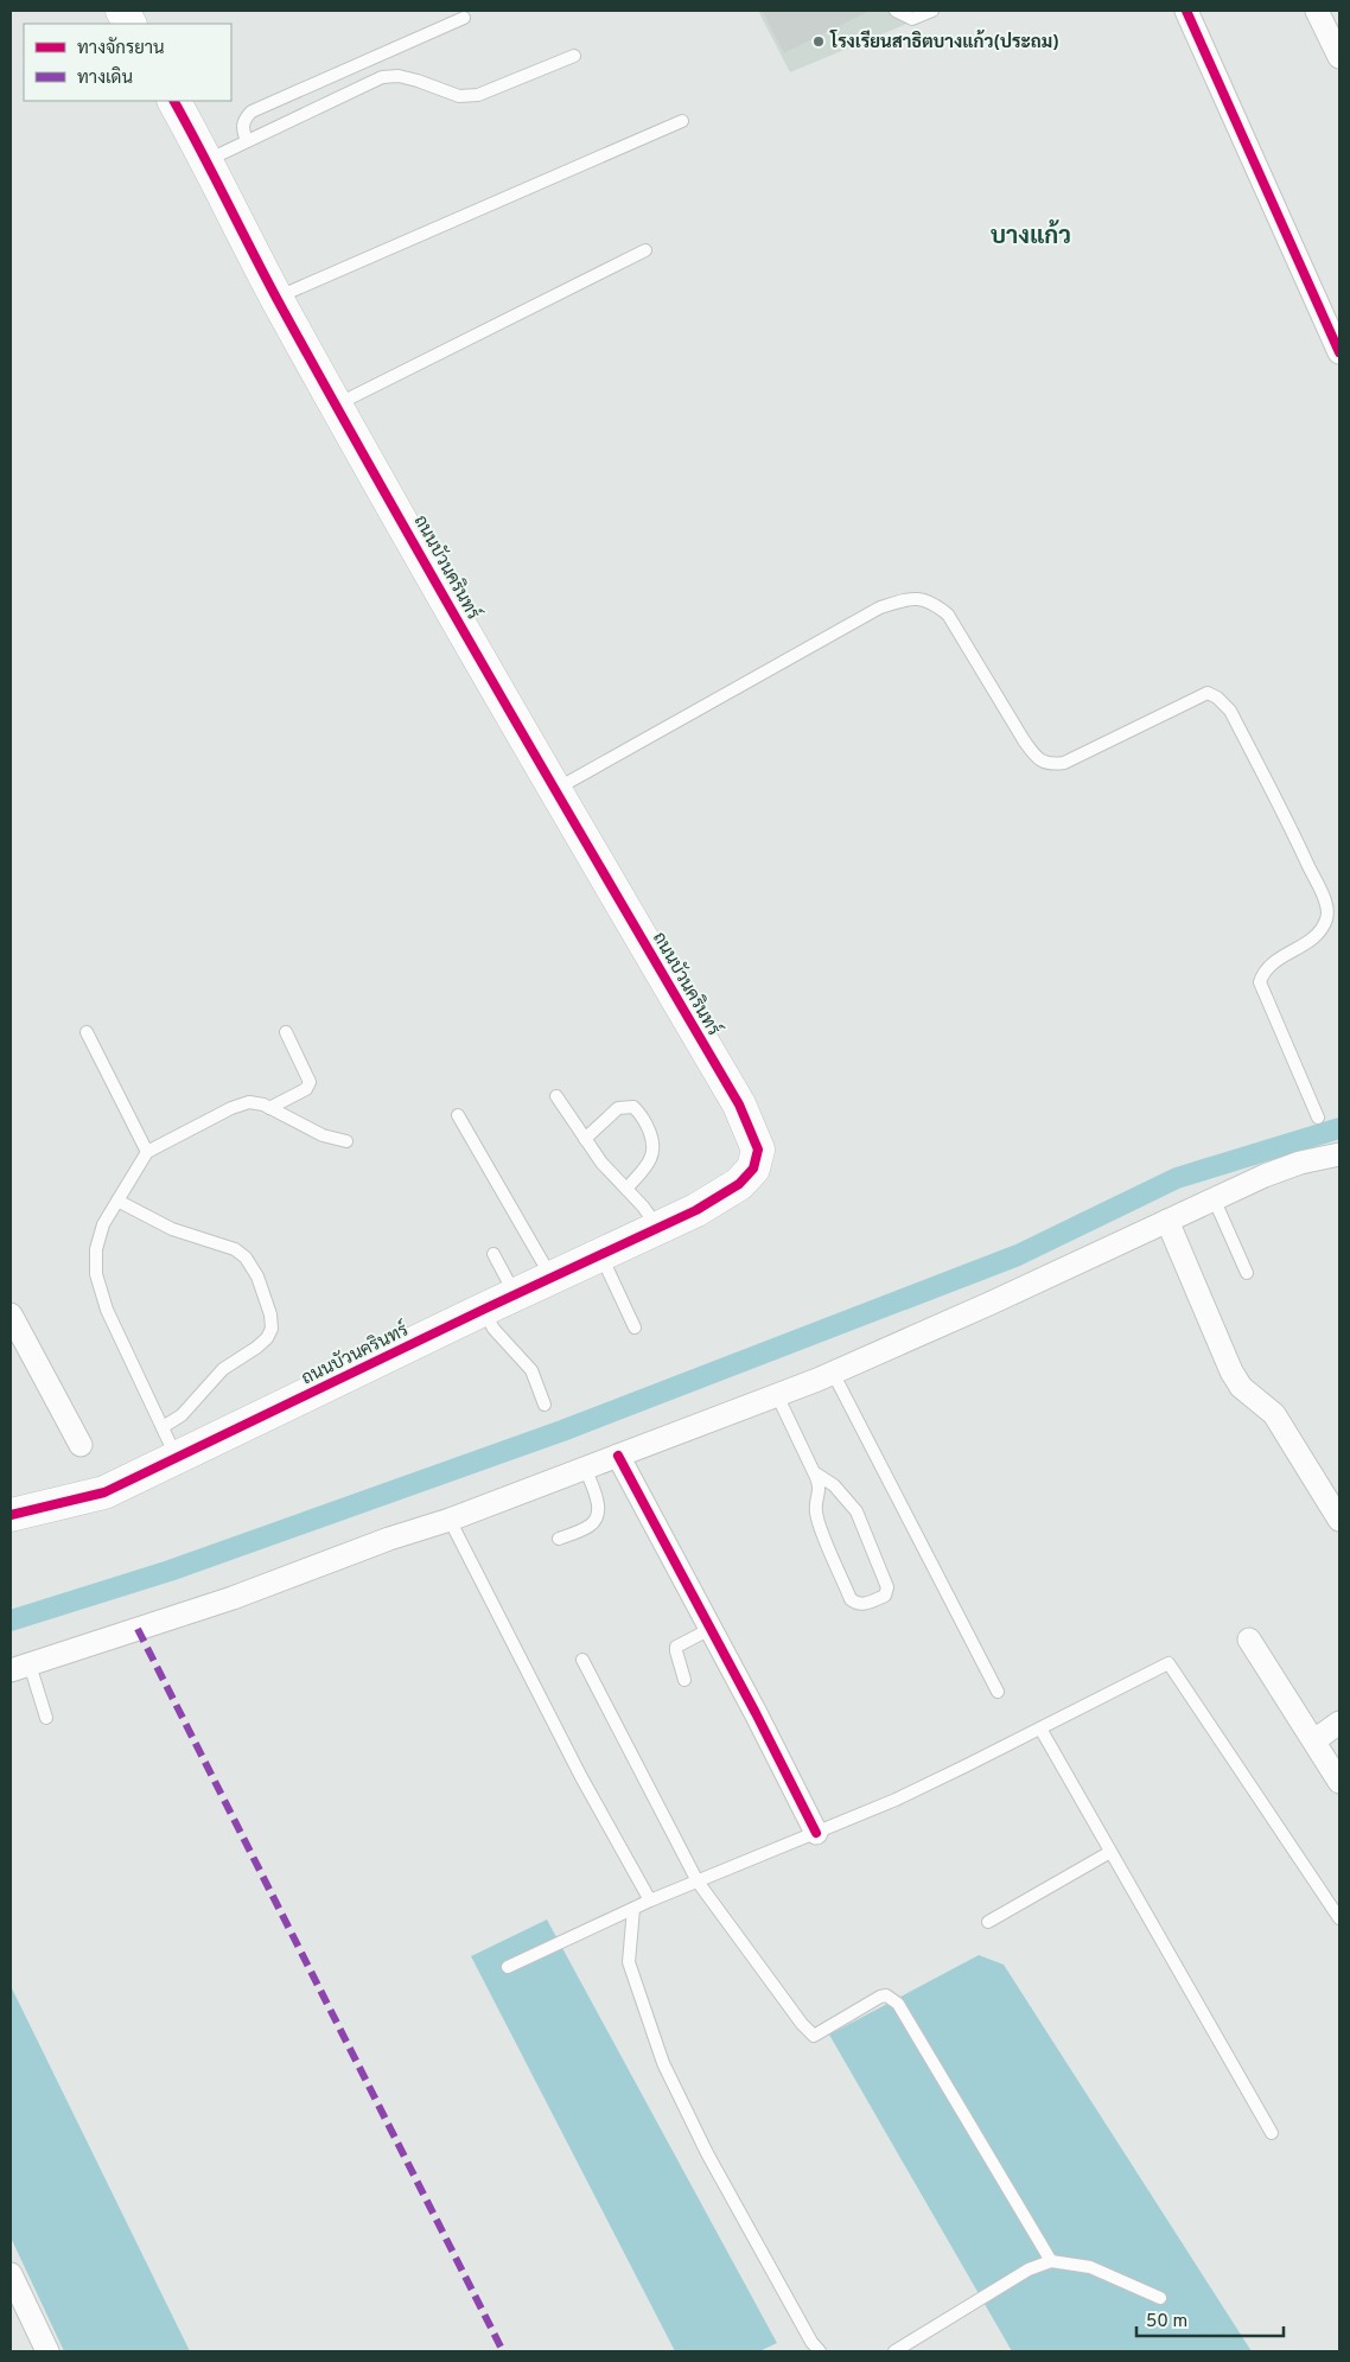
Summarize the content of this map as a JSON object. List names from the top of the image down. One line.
{"streets":{"street":["ถนนบัวนครินทร์"]},"districts":["บางแก้ว"],"places":["โรงเรียนสาธิตบางแก้ว(ประถม)"],"legend":["ทางจักรยาน","ทางเดิน"],"scale_bar":"50 m"}
